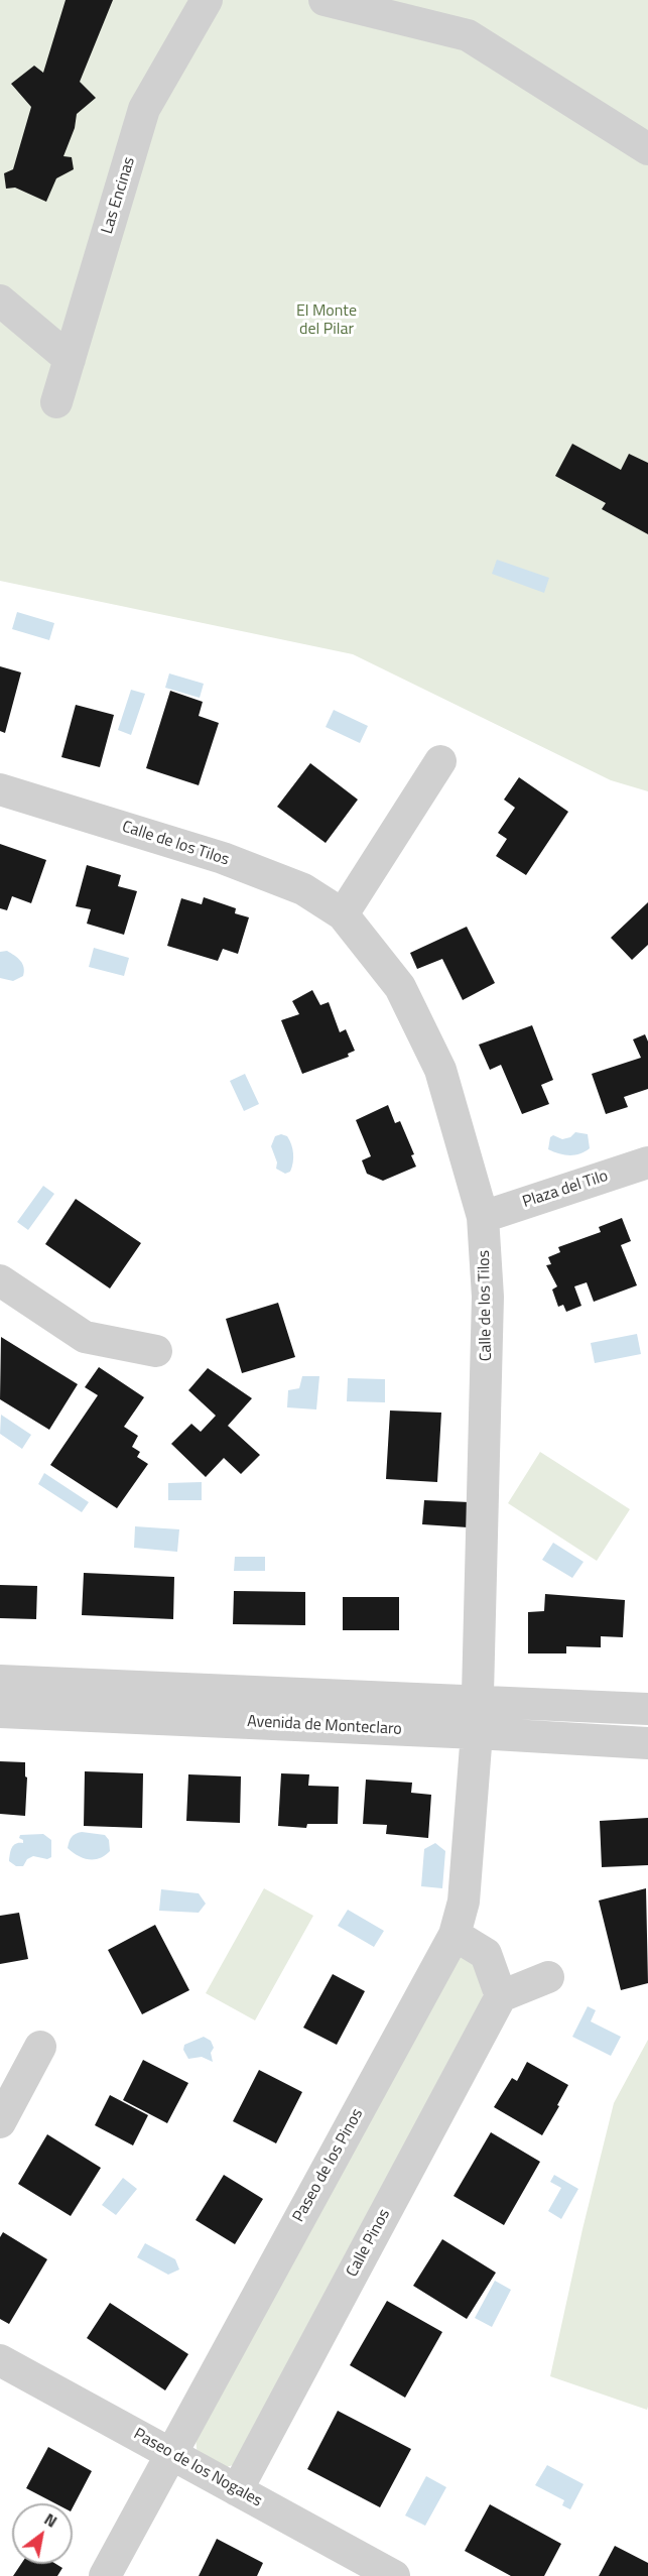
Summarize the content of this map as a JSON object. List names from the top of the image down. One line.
{"streets":{"street":["Las Encinas","Calle de los Tilos","Plaza del Tilo","Avenida de Monteclaro","Paseo de los Pinos","Calle Pinos","Paseo de los Nogales"]},"crossings":[["Calle de los Tilos","Plaza del Tilo"],["Calle de los Tilos","Avenida de Monteclaro"],["Calle de los Tilos","Paseo de los Pinos"],["Avenida de Monteclaro","Paseo de los Pinos"],["Paseo de los Pinos","Paseo de los Nogales"],["Calle Pinos","Paseo de los Nogales"]],"parks":["El Monte del Pilar"],"north":"top right"}
